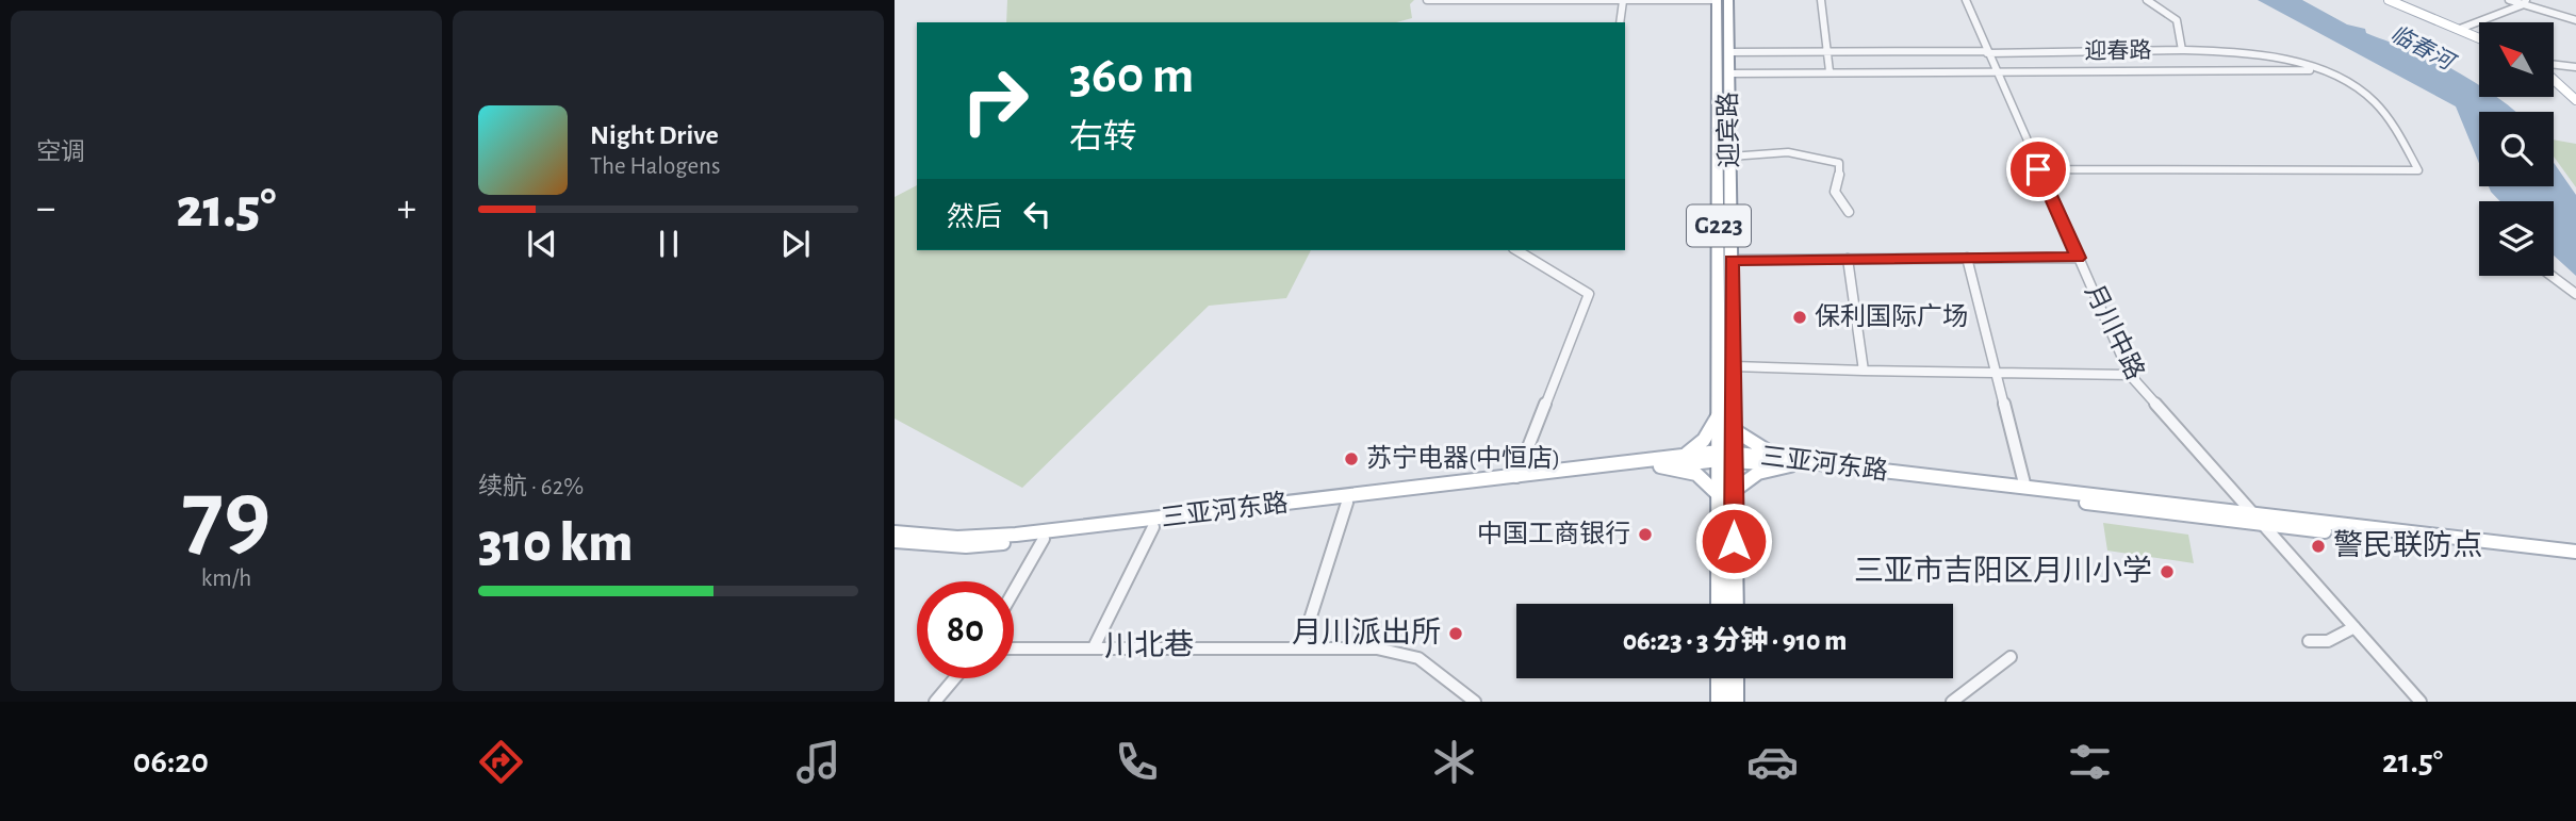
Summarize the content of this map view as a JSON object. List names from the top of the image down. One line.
{"streets":{"highway":["迎宾路","G223"],"main road":["三亚河东路"],"street":["迎春路","月川中路","川北巷"]},"crossings":[["迎春路","迎宾路"],["迎春路","月川中路"],["迎宾路","三亚河东路"],["月川中路","三亚河东路"]],"water":["临春河"],"places":["保利国际广场","苏宁电器(中恒店)","中国工商银行","警民联防点","三亚市吉阳区月川小学","月川派出所"],"north":"top left","page":{"tile":["空调",["79","km/h"],["续航 · 62%","310 km"]],"turn":["360 m","右转"],"song":["Night Drive","The Halogens"],"heat":["−","21.5°","+"],"then":"然后","limit":"80","trip":"06:23 · 3 分钟 · 910 m","tabs":["06:20","21.5°"]}}
